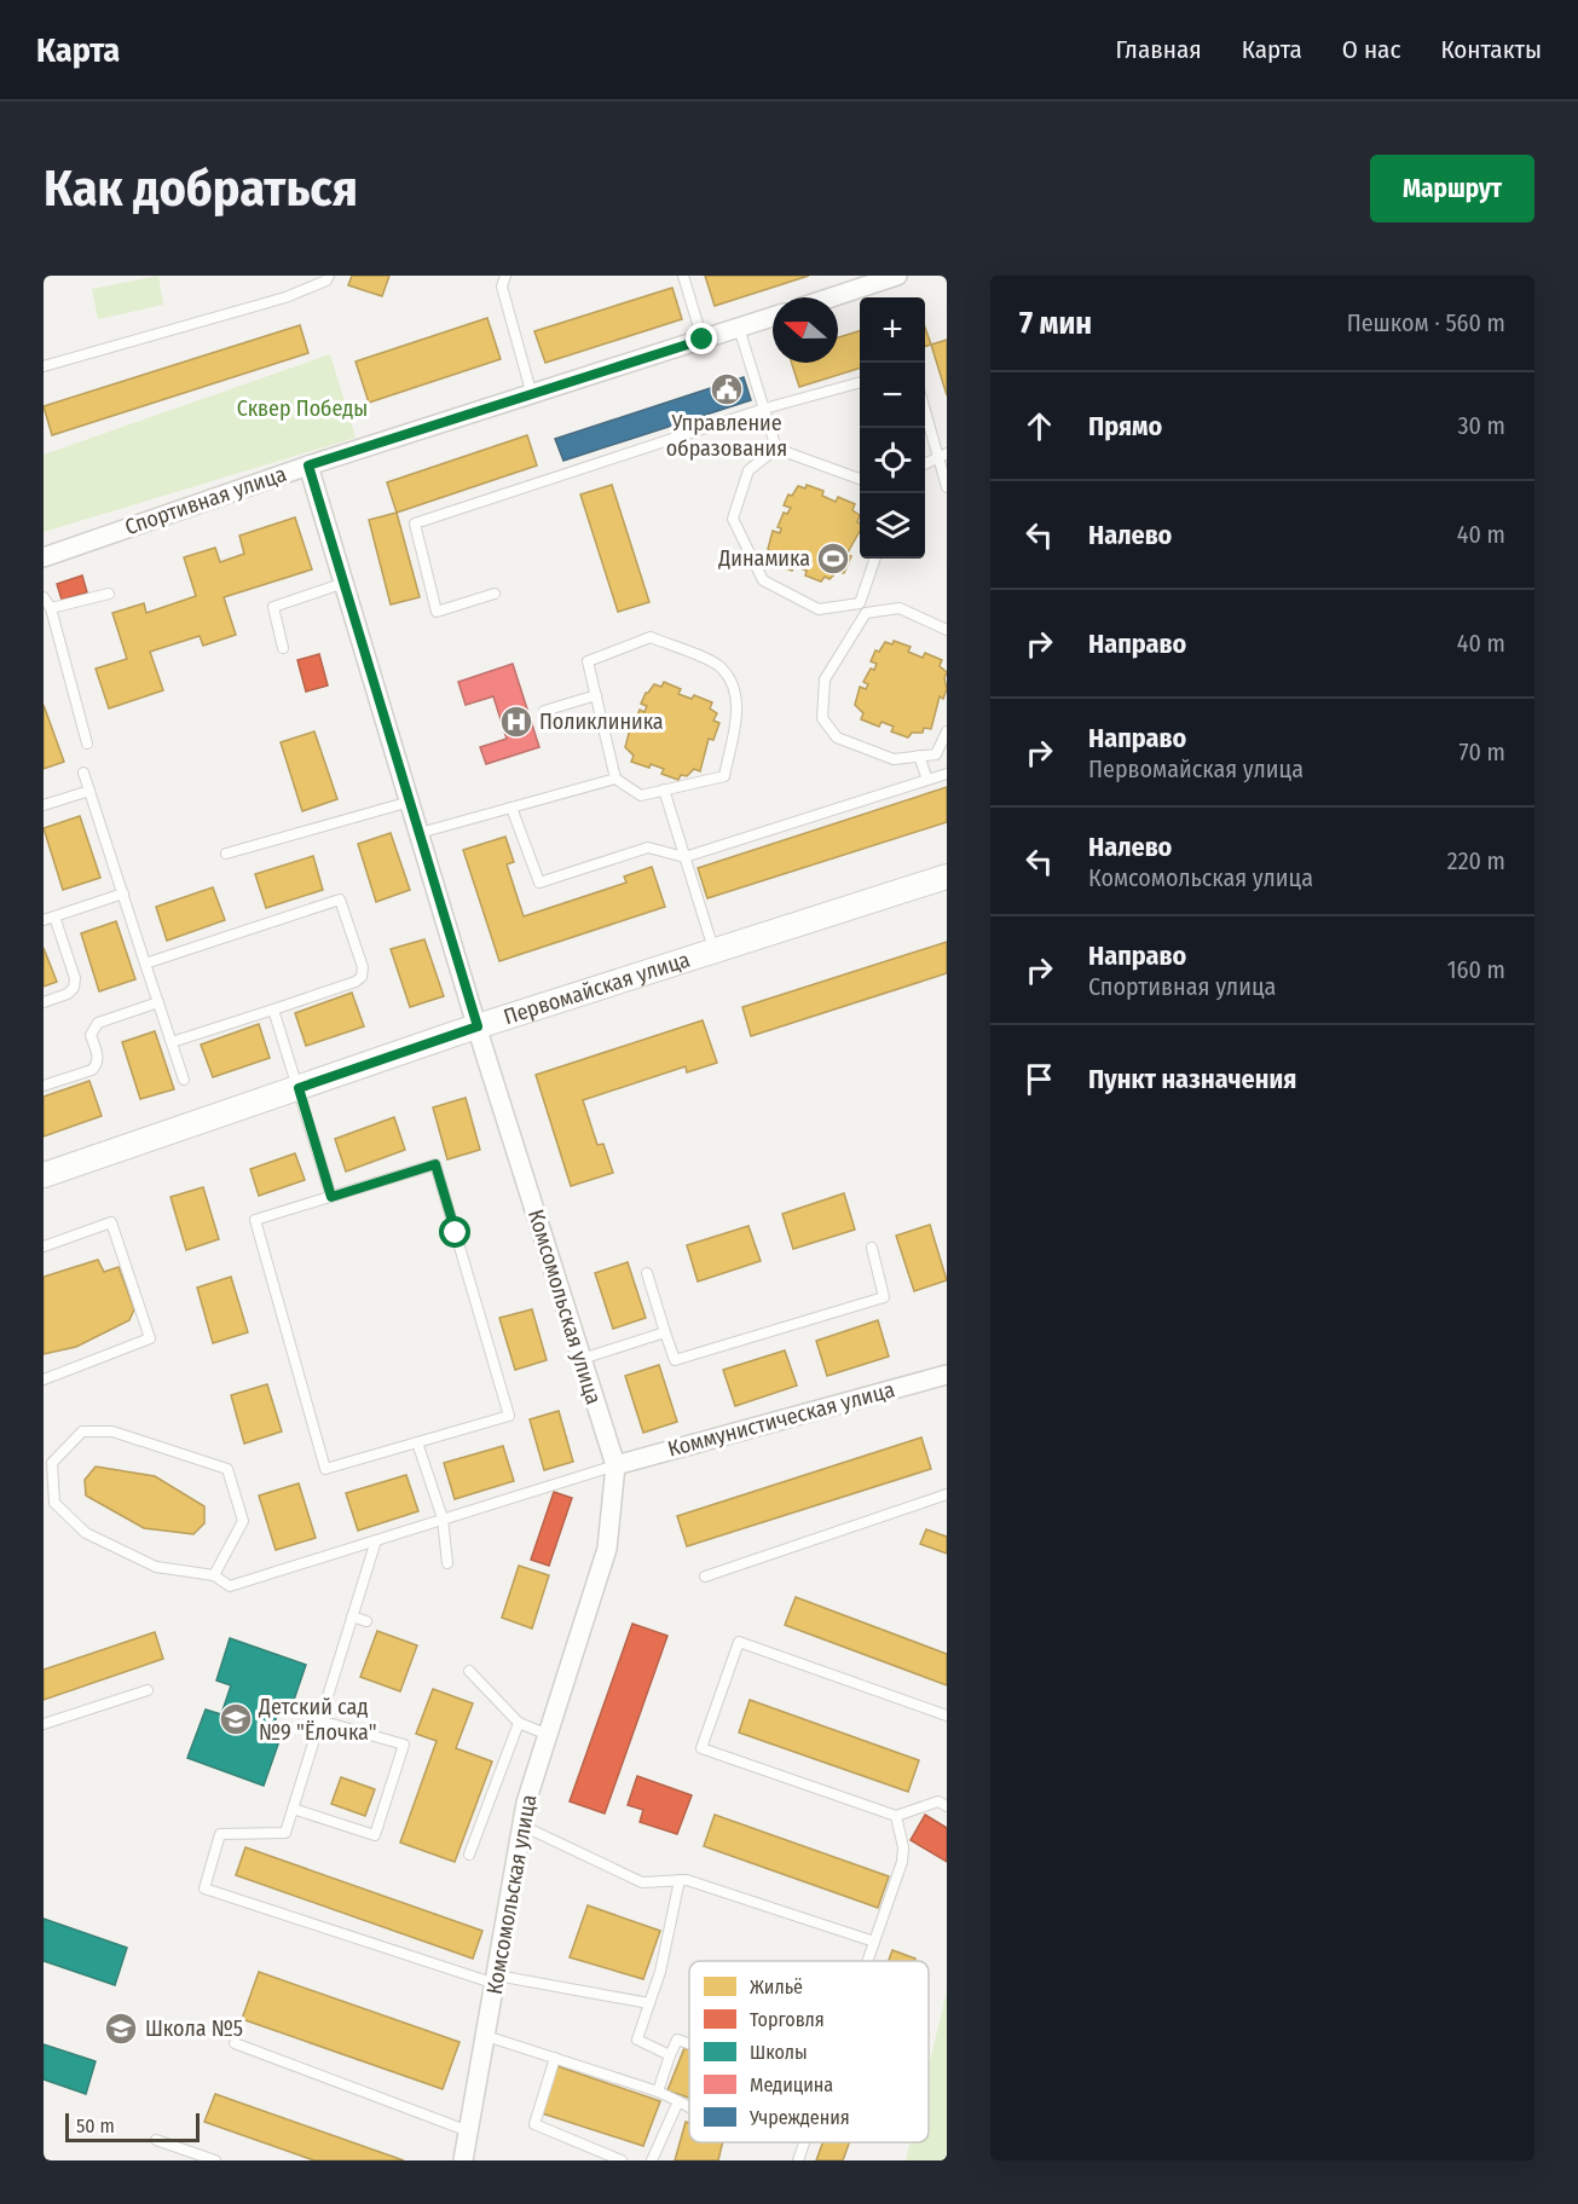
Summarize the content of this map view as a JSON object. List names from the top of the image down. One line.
{"streets":{"street":["Спортивная улица","Первомайская улица","Комсомольская улица","Коммунистическая улица"]},"crossings":[["Спортивная улица","Комсомольская улица"],["Первомайская улица","Комсомольская улица"],["Комсомольская улица","Коммунистическая улица"]],"parks":["Сквер Победы"],"places":{"public building":["Управление образования"],"sports":["Динамика"],"hospital":["Поликлиника"],"school or university":["Детский сад №9 \"Ёлочка\"","Школа №5"]},"legend":["Жильё","Торговля","Школы","Медицина","Учреждения"],"scale_bar":"50 m","north":"left","page":{"header":"Карта","nav":["Главная","Карта","О нас","Контакты"],"buttons":"Маршрут","title":"Как добраться","heading":["7 мин","Пешком · 560 m"],"map_buttons":["+","−"],"list":[["Прямо","30 m"],["Налево","40 m"],["Направо","40 m"],["Направо","Первомайская улица","70 m"],["Налево","Комсомольская улица","220 m"],["Направо","Спортивная улица","160 m"],"Пункт назначения"],"scale":"50 m"}}
